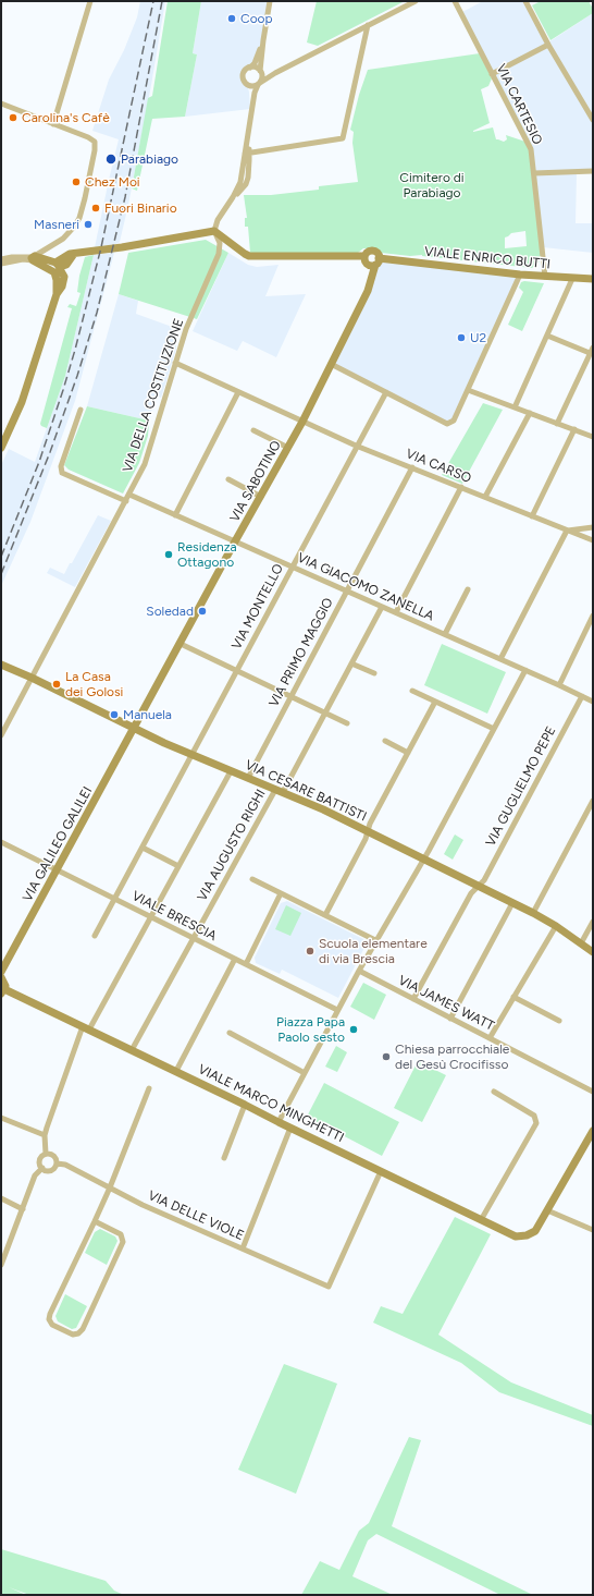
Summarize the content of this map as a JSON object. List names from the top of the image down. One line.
{"streets":{"street":["VIA CARTESIO","VIALE ENRICO BUTTI","VIA DELLA COSTITUZIONE","VIA CARSO","VIA SABOTINO","VIA GIACOMO ZANELLA","VIA MONTELLO","VIA PRIMO MAGGIO","VIA GUGLIELMO PEPE","VIA CESARE BATTISTI","VIA GALILEO GALILEI","VIA AUGUSTO RIGHI","VIALE BRESCIA","VIA JAMES WATT","VIALE MARCO MINGHETTI","VIA DELLE VIOLE"]},"crossings":[["VIA CARTESIO","VIALE ENRICO BUTTI"],["VIALE ENRICO BUTTI","VIA SABOTINO"],["VIA DELLA COSTITUZIONE","VIA CARSO"],["VIA DELLA COSTITUZIONE","VIA GIACOMO ZANELLA"],["VIA DELLA COSTITUZIONE","VIA CESARE BATTISTI"],["VIA CARSO","VIA SABOTINO"],["VIA CARSO","VIA MONTELLO"],["VIA CARSO","VIA PRIMO MAGGIO"],["VIA SABOTINO","VIA GIACOMO ZANELLA"],["VIA SABOTINO","VIA CESARE BATTISTI"],["VIA SABOTINO","VIA GALILEO GALILEI"],["VIA GIACOMO ZANELLA","VIA MONTELLO"],["VIA GIACOMO ZANELLA","VIA PRIMO MAGGIO"],["VIA GIACOMO ZANELLA","VIA GUGLIELMO PEPE"],["VIA GIACOMO ZANELLA","VIA AUGUSTO RIGHI"],["VIA MONTELLO","VIA CESARE BATTISTI"],["VIA MONTELLO","VIALE BRESCIA"],["VIA PRIMO MAGGIO","VIA CESARE BATTISTI"],["VIA GUGLIELMO PEPE","VIA CESARE BATTISTI"],["VIA GUGLIELMO PEPE","VIA JAMES WATT"],["VIA CESARE BATTISTI","VIA GALILEO GALILEI"],["VIA CESARE BATTISTI","VIA AUGUSTO RIGHI"],["VIA GALILEO GALILEI","VIALE BRESCIA"],["VIA AUGUSTO RIGHI","VIALE BRESCIA"],["VIA AUGUSTO RIGHI","VIALE MARCO MINGHETTI"],["VIALE MARCO MINGHETTI","VIA DELLE VIOLE"]],"parks":["Cimitero di Parabiago"],"places":["Coop","Carolina's Cafè","Parabiago","Chez Moi","Fuori Binario","Masneri","U2","Residenza Ottagono","Soledad","La Casa dei Golosi","Manuela","Scuola elementare di via Brescia","Piazza Papa Paolo sesto","Chiesa parrocchiale del Gesù Crocifisso"]}
